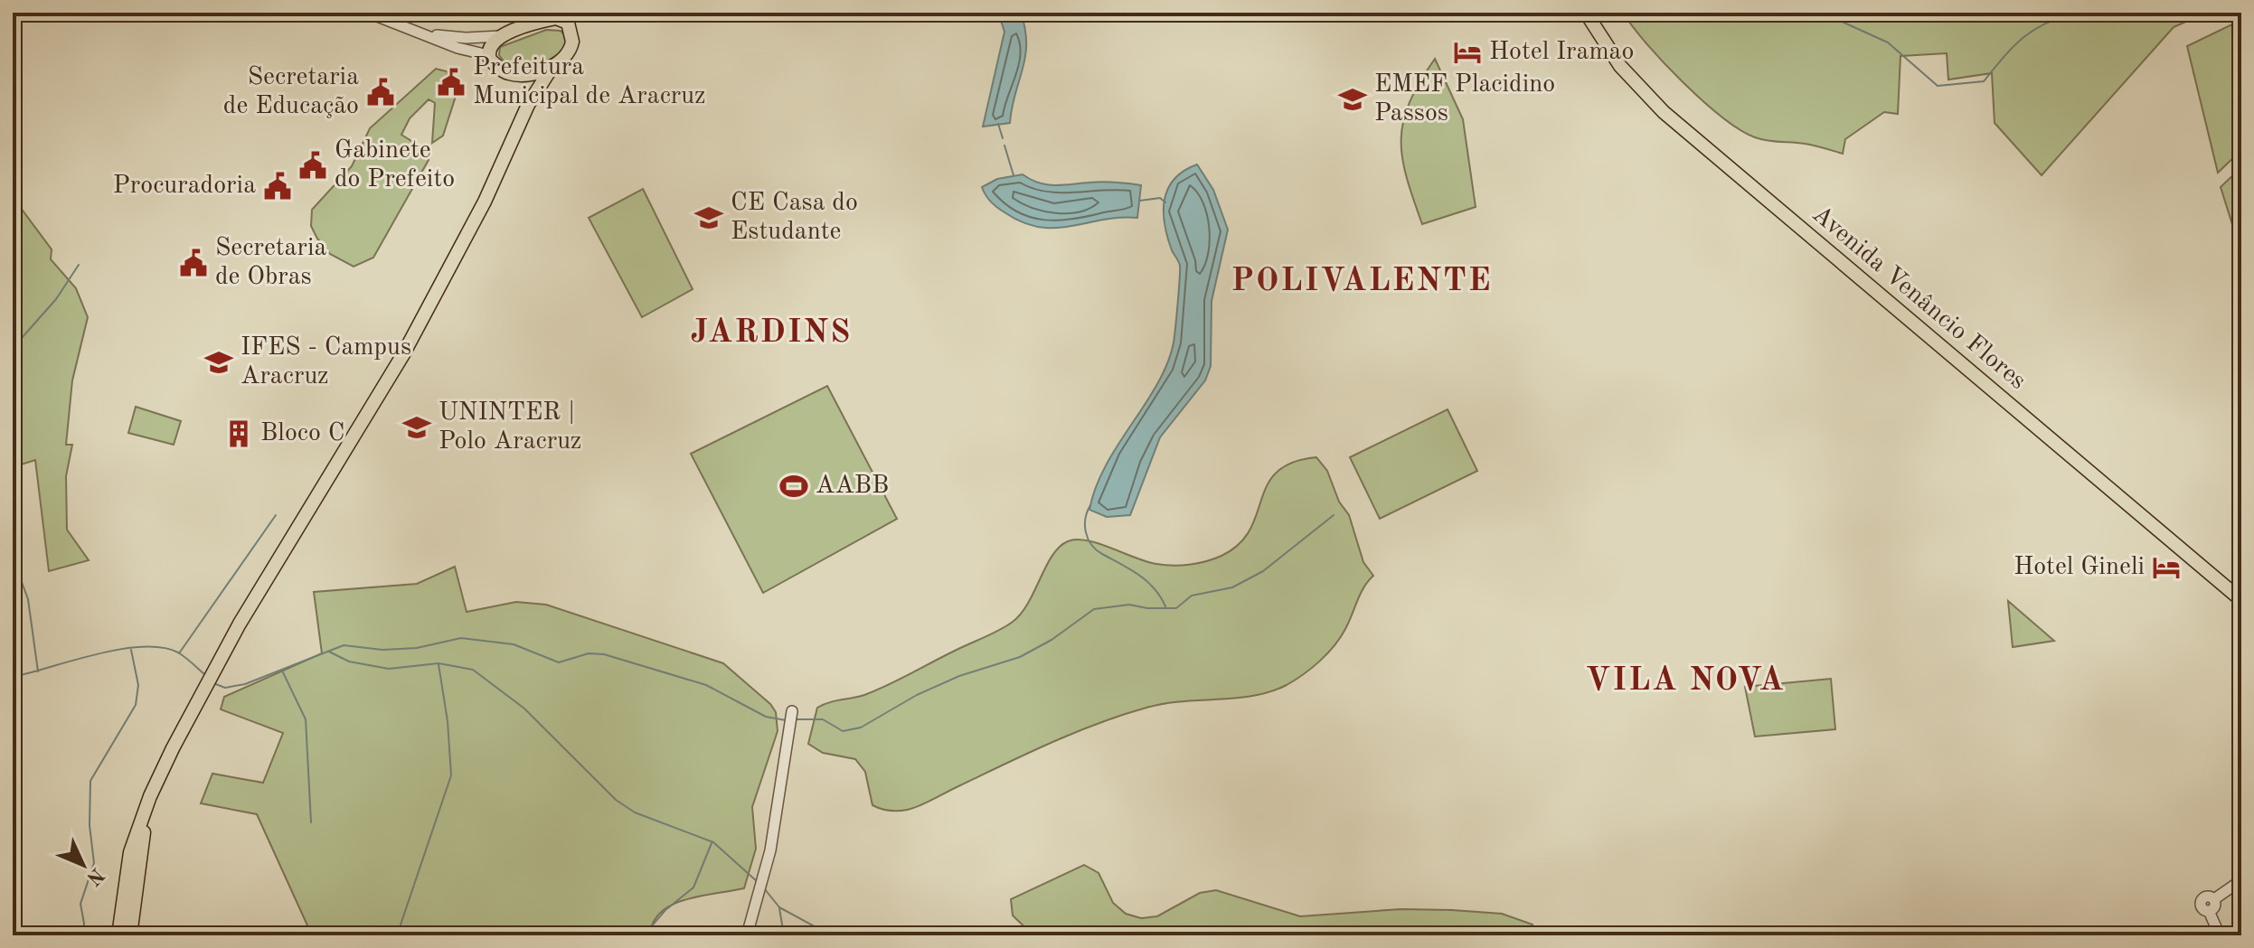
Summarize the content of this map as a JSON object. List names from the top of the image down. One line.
{"streets":{"main road":["Avenida Venâncio Flores"]},"districts":["POLIVALENTE","JARDINS","VILA NOVA"],"places":{"hotel":["Hotel Iramao","Hotel Gineli"],"public building":["Prefeitura Municipal de Aracruz","Secretaria de Educação","Gabinete do Prefeito","Procuradoria","Secretaria de Obras"],"school or university":["EMEF Placidino Passos","CE Casa do Estudante","IFES - Campus Aracruz","UNINTER | Polo Aracruz"],"building":["Bloco C"],"sports":["AABB"]},"north":"bottom right"}
